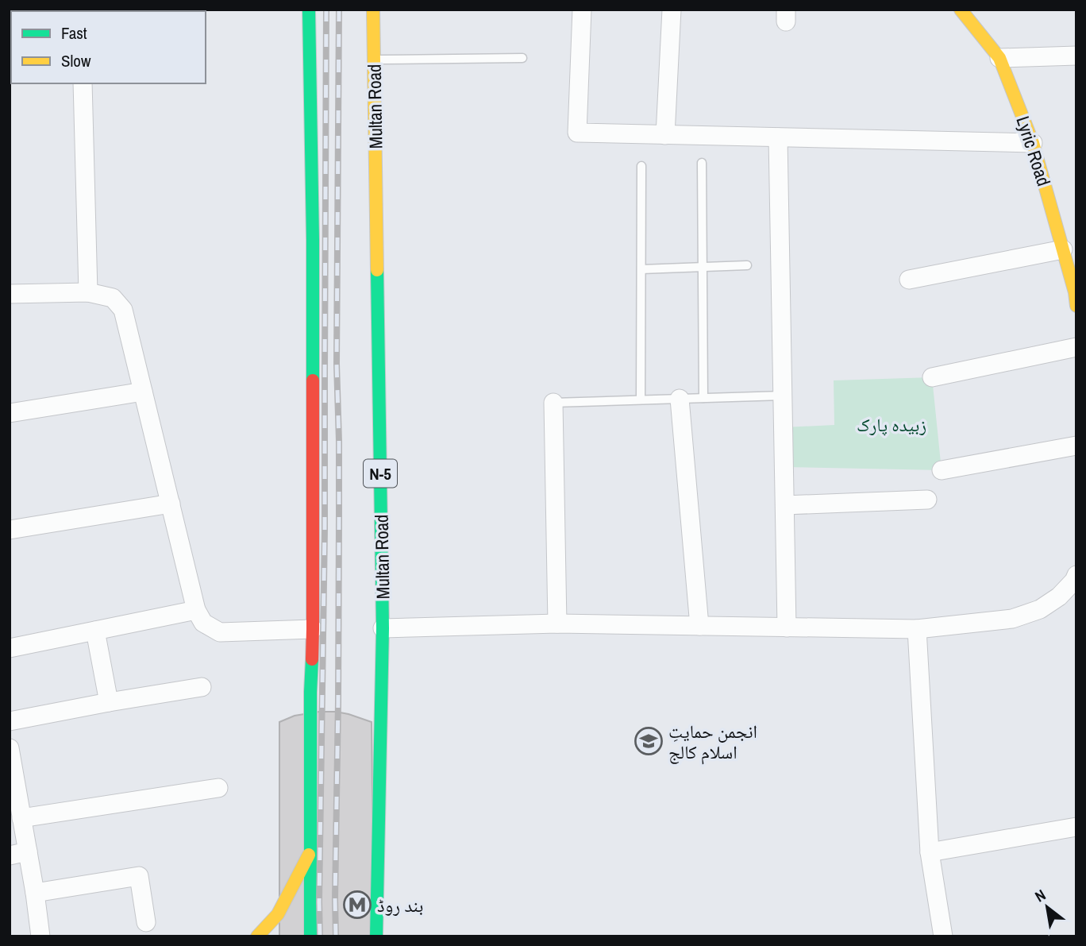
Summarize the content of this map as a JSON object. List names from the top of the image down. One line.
{"streets":{"main road":["Multan Road","Lyric Road","N-5"]},"parks":["زبیدہ پارک"],"places":{"school or university":["انجمن حمایتِ اسلام کالج"],"metro station":["بند روڈ"]},"legend":["Fast","Slow"],"north":"top left"}
